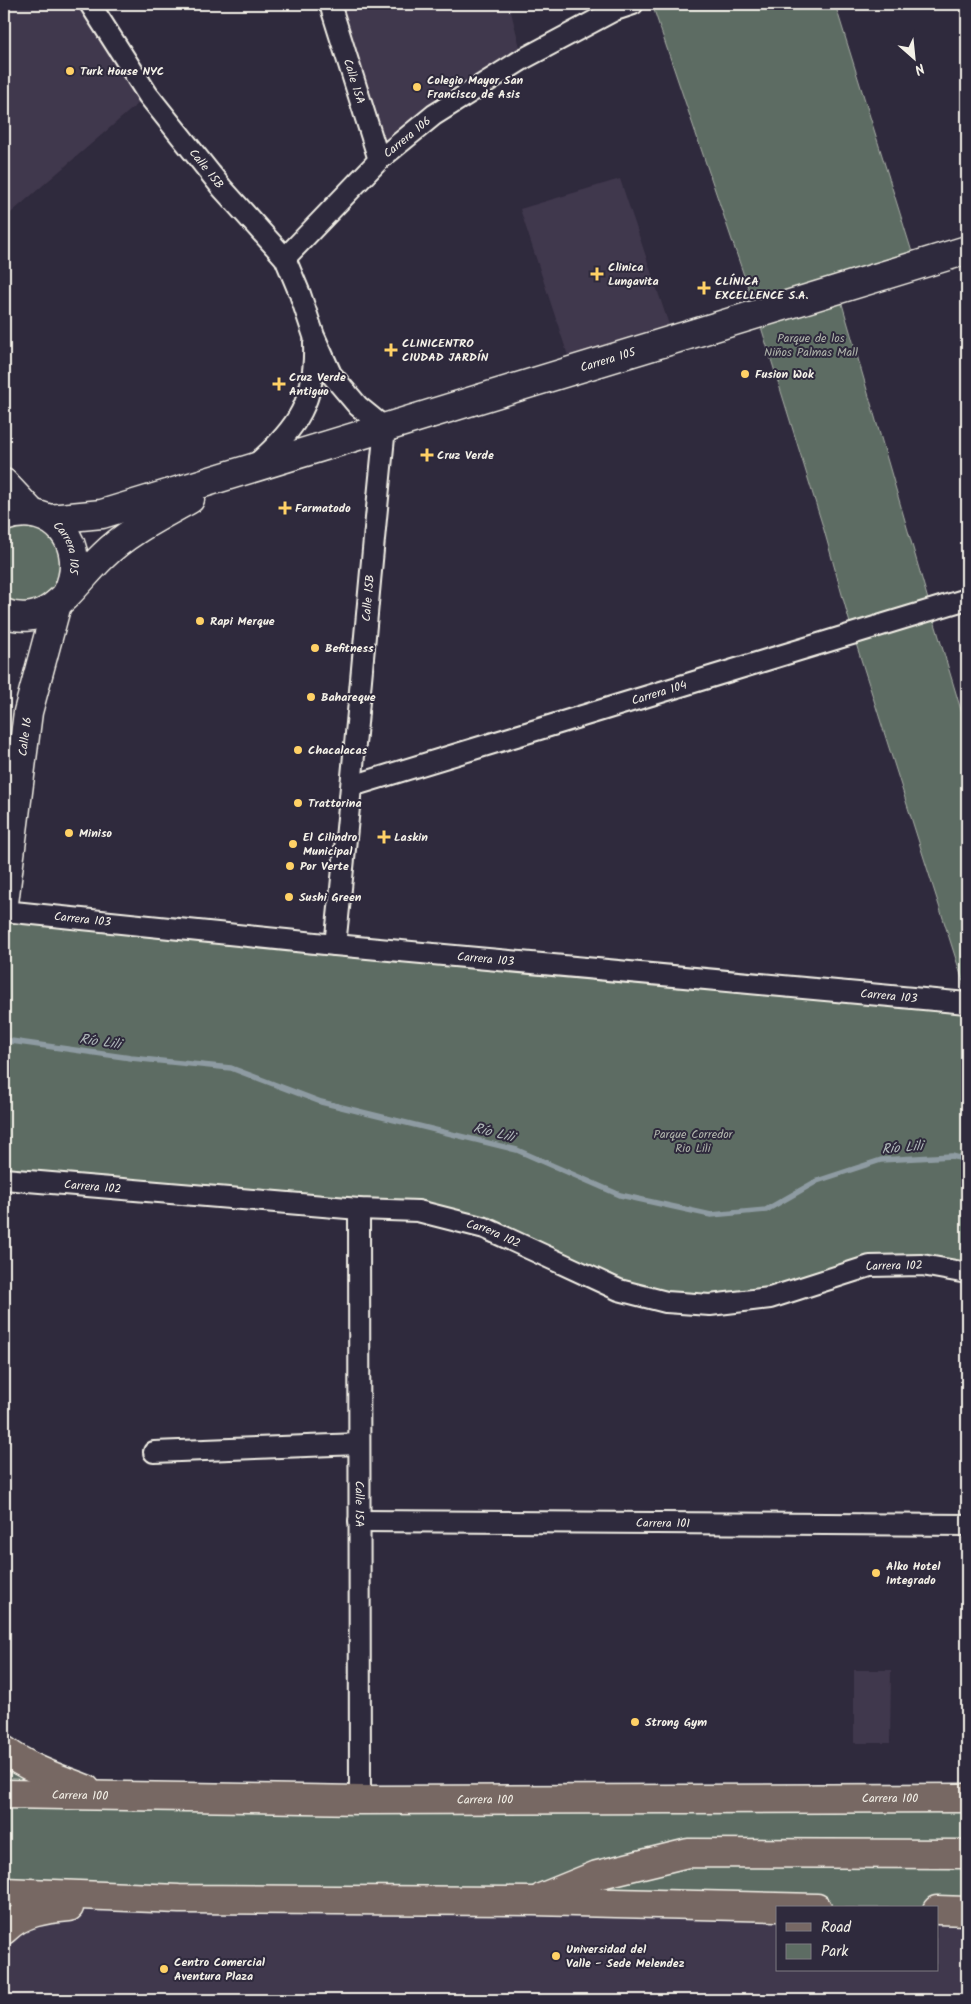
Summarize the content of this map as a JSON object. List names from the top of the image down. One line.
{"streets":{"main road":["Carrera 105","Calle 16","Carrera 100"],"street":["Calle 15A","Carrera 106","Calle 15B","Carrera 104","Carrera 103","Carrera 102","Carrera 101"]},"crossings":[["Calle 15A","Carrera 106"],["Calle 15A","Carrera 102"],["Calle 15A","Carrera 101"],["Calle 15A","Carrera 100"],["Carrera 106","Calle 15B"],["Calle 15B","Carrera 105"],["Calle 15B","Carrera 104"],["Calle 15B","Carrera 103"],["Carrera 105","Calle 16"]],"water":["Río Lili"],"parks":["Parque de los Niños Palmas Mall","Parque Corredor Rio Lili"],"places":{"other":["Turk House NYC","Colegio Mayor San Francisco de Asis","Fusion Wok","Rapi Merque","Befitness","Bahareque","Chacalacas","Trattorina","Miniso","El Cilindro Municipal","Por Verte","Sushi Green","Alko Hotel Integrado","Strong Gym","Universidad del Valle - Sede Melendez","Centro Comercial Aventura Plaza"],"health":["Clinica Lungavita","CLÍNICA EXCELLENCE S.A.","CLINICENTRO CIUDAD JARDÍN","Cruz Verde Antiguo","Cruz Verde","Farmatodo","Laskin"]},"legend":["Road","Park"],"north":"bottom right"}
